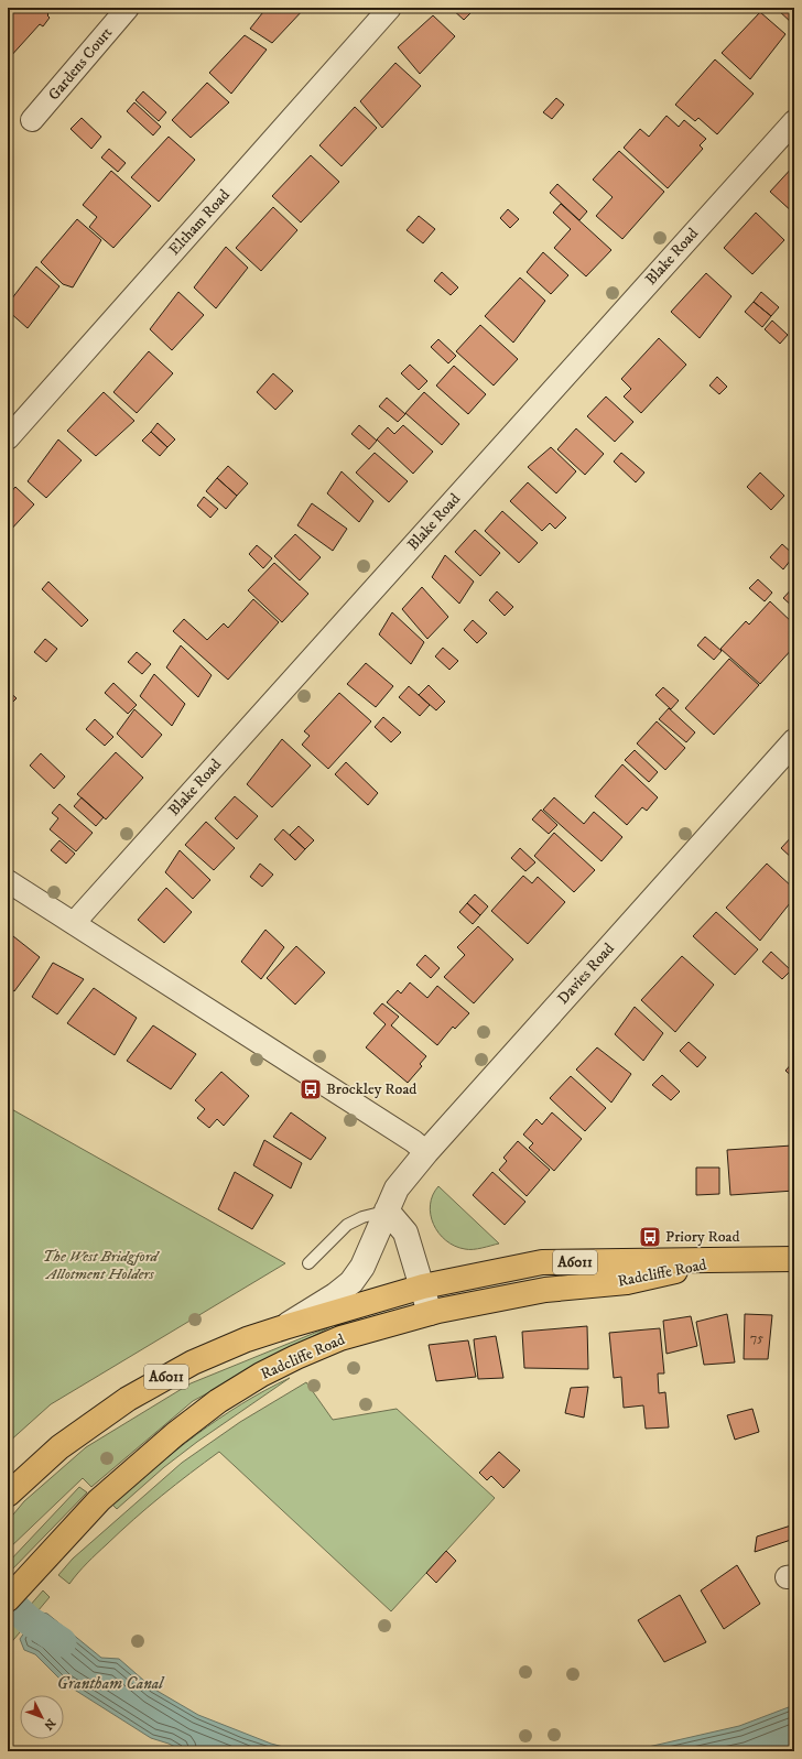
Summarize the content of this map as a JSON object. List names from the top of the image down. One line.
{"streets":{"highway":["A6011","Radcliffe Road"],"street":["Gardens Court","Eltham Road","Blake Road","Davies Road"]},"crossings":[["Davies Road","Radcliffe Road"]],"water":["Grantham Canal"],"parks":["The West Bridgford Allotment Holders"],"places":{"bus stop":["Brockley Road","Priory Road"]},"house_numbers":["75"],"north":"bottom right"}
